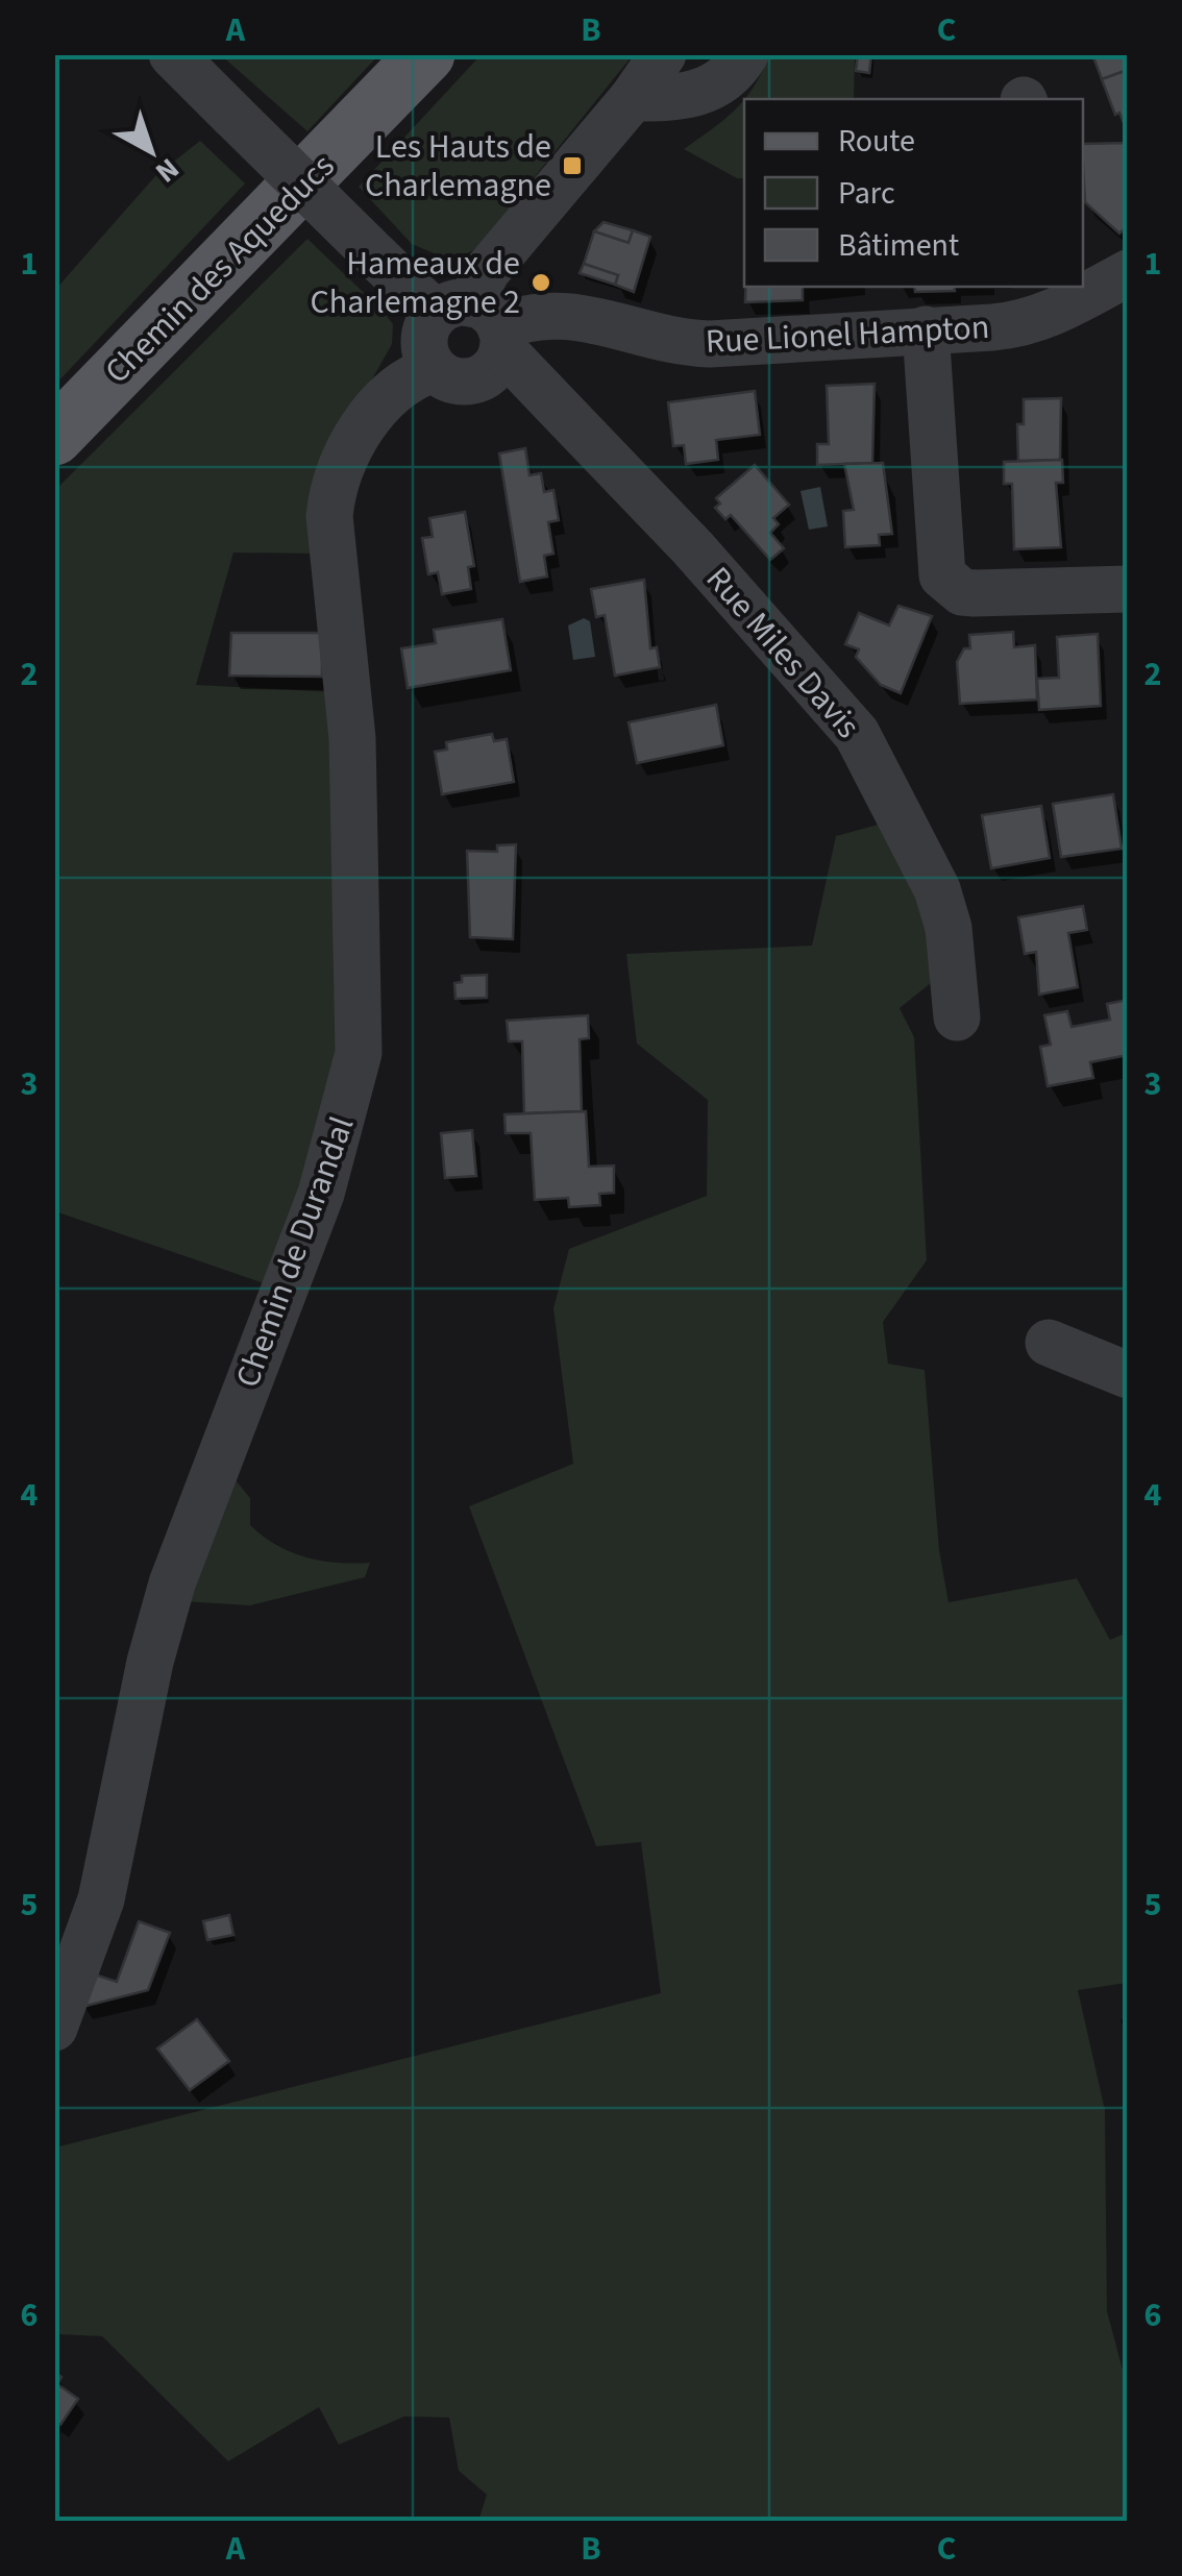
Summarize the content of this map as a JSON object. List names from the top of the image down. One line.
{"streets":{"main road":["Chemin des Aqueducs"],"street":["Rue Lionel Hampton","Rue Miles Davis","Chemin de Durandal"]},"crossings":[["Rue Lionel Hampton","Rue Miles Davis"]],"places":{"transit":["Les Hauts de Charlemagne"],"other":["Hameaux de Charlemagne 2"]},"legend":["Route","Parc","Bâtiment"],"north":"bottom right","grid":{"columns":["A","B","C"],"rows":["1","2","3","4","5","6"]}}
